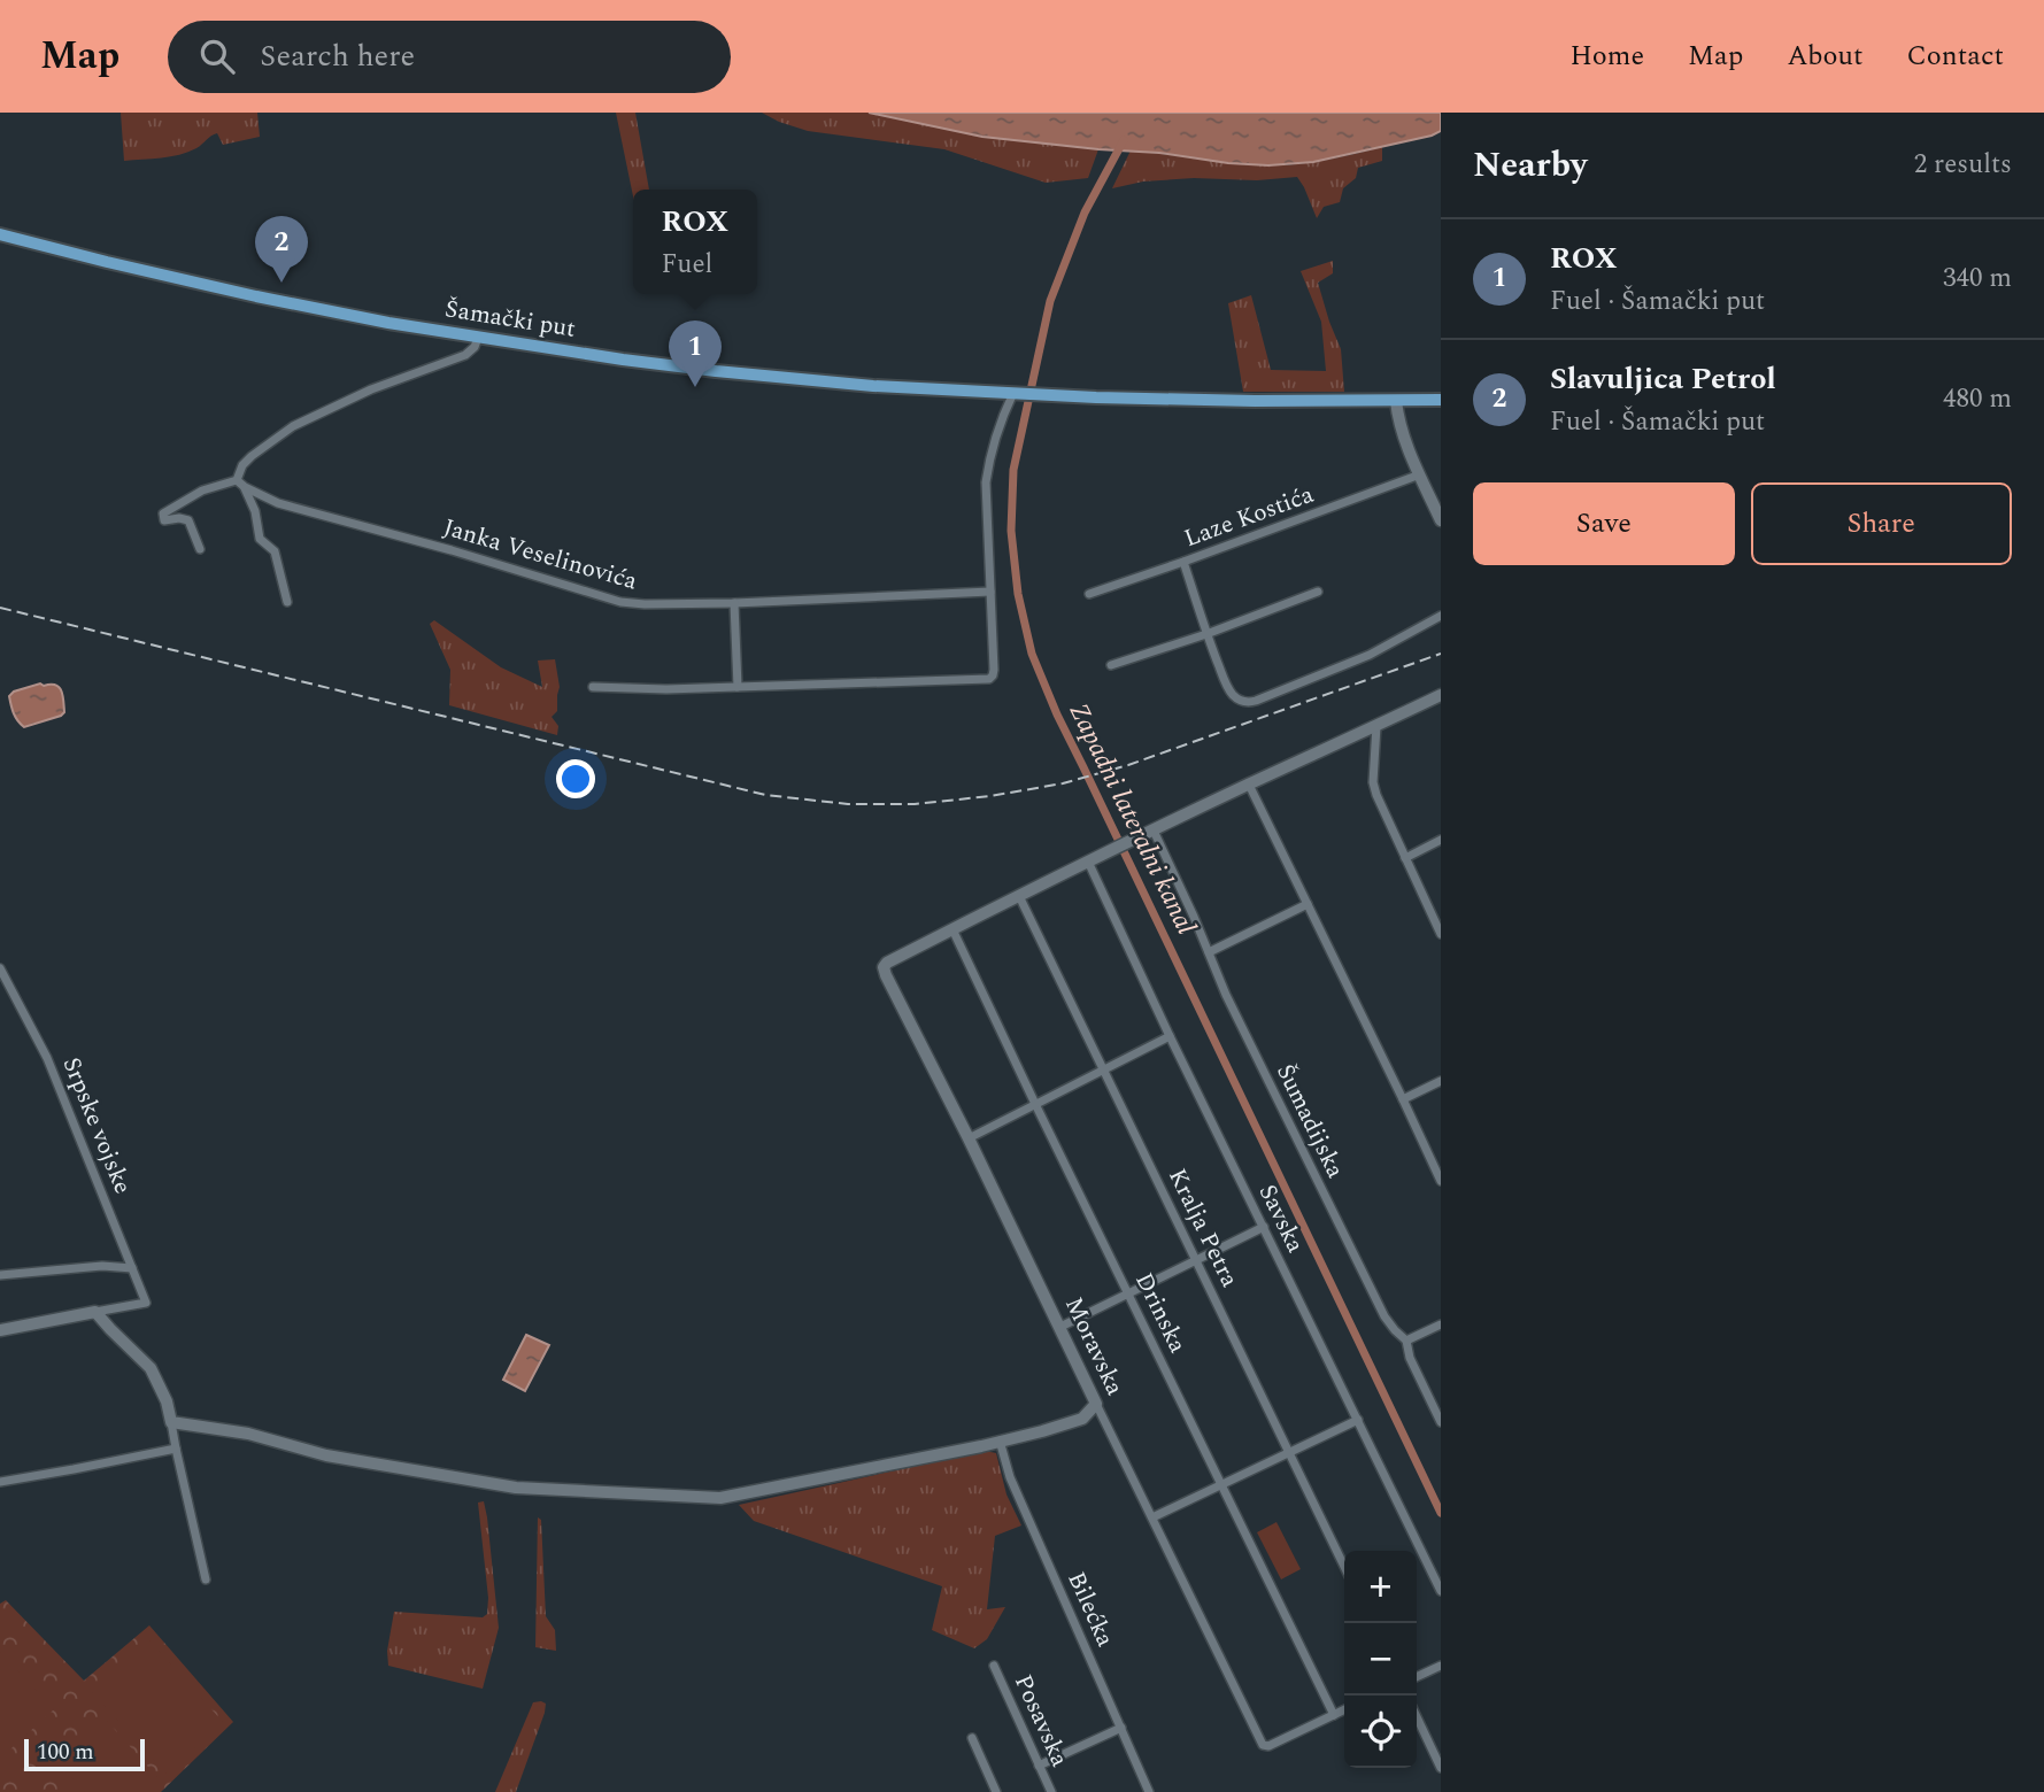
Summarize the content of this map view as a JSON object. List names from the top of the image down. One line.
{"streets":{"main road":["Šamački put"],"street":["Laze Kostića","Janka Veselinovića","Šumadijska","Srpske vojske","Savska","Kralja Petra","Drinska","Moravska","Bilećka","Posavska"]},"crossings":[["Drinska","Moravska"]],"water":["Zapadni lateralni kanal"],"scale_bar":"100 m","page":{"header":"Map","search":"Search here","nav":["Home","Map","About","Contact"],"heading":["Nearby","2 results"],"popup":["ROX","Fuel"],"pins":["2","1"],"list":[{"mark":"1","name":"ROX","note":"Fuel · Šamački put","value":"340 m"},{"mark":"2","name":"Slavuljica Petrol","note":"Fuel · Šamački put","value":"480 m"}],"buttons":["Save","Share"],"map_buttons":["+","−"],"scale":"100 m"}}
